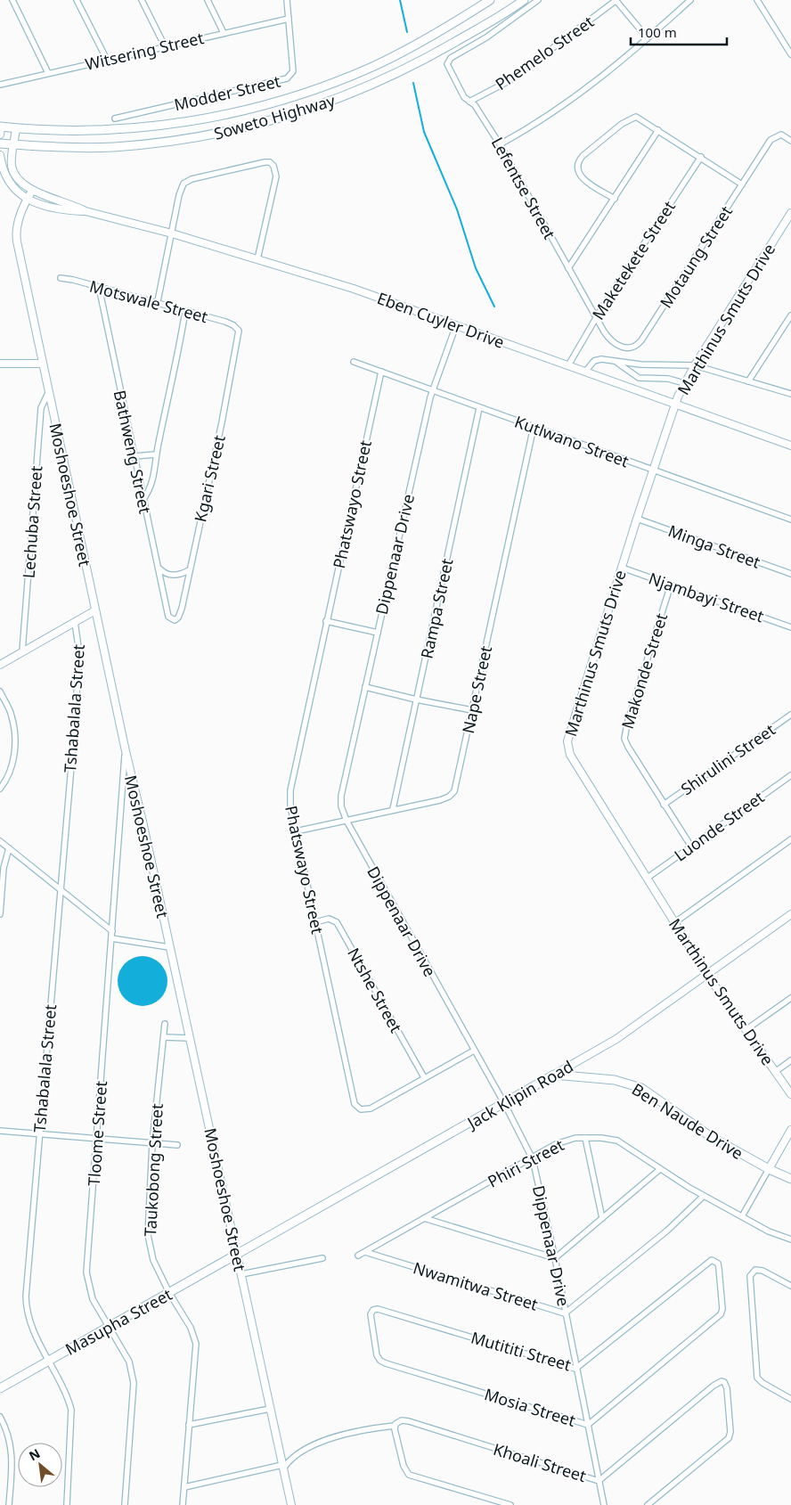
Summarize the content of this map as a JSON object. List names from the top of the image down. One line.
{"streets":{"main road":["Soweto Highway","Jack Klipin Road","Ben Naude Drive","Masupha Street"],"street":["Witsering Street","Phemelo Street","Modder Street","Lefentse Street","Motaung Street","Maketekete Street","Motswale Street","Marthinus Smuts Drive","Eben Cuyler Drive","Kutlwano Street","Bathweng Street","Kgari Street","Moshoeshoe Street","Phatswayo Street","Lechuba Street","Minga Street","Dippenaar Drive","Njambayi Street","Rampa Street","Makonde Street","Nape Street","Tshabalala Street","Shirulini Street","Luonde Street","Ntshe Street","Tloome Street","Phiri Street","Taukobong Street","Nwamitwa Street","Mutititi Street","Mosia Street","Khoali Street"]},"crossings":[["Witsering Street","Modder Street"],["Phemelo Street","Lefentse Street"],["Soweto Highway","Eben Cuyler Drive"],["Lefentse Street","Motaung Street"],["Lefentse Street","Maketekete Street"],["Motaung Street","Maketekete Street"],["Maketekete Street","Eben Cuyler Drive"],["Motswale Street","Bathweng Street"],["Motswale Street","Kgari Street"],["Marthinus Smuts Drive","Eben Cuyler Drive"],["Marthinus Smuts Drive","Kutlwano Street"],["Marthinus Smuts Drive","Minga Street"],["Marthinus Smuts Drive","Njambayi Street"],["Marthinus Smuts Drive","Luonde Street"],["Marthinus Smuts Drive","Jack Klipin Road"],["Eben Cuyler Drive","Moshoeshoe Street"],["Eben Cuyler Drive","Dippenaar Drive"],["Kutlwano Street","Phatswayo Street"],["Kutlwano Street","Dippenaar Drive"],["Kutlwano Street","Rampa Street"],["Kutlwano Street","Nape Street"],["Bathweng Street","Kgari Street"],["Moshoeshoe Street","Lechuba Street"],["Moshoeshoe Street","Jack Klipin Road"],["Moshoeshoe Street","Tloome Street"],["Moshoeshoe Street","Masupha Street"],["Moshoeshoe Street","Khoali Street"],["Phatswayo Street","Dippenaar Drive"],["Phatswayo Street","Nape Street"],["Phatswayo Street","Ntshe Street"],["Dippenaar Drive","Nape Street"],["Dippenaar Drive","Jack Klipin Road"],["Dippenaar Drive","Phiri Street"],["Dippenaar Drive","Nwamitwa Street"],["Dippenaar Drive","Mutititi Street"],["Dippenaar Drive","Mosia Street"],["Dippenaar Drive","Khoali Street"],["Njambayi Street","Makonde Street"],["Rampa Street","Nape Street"],["Makonde Street","Shirulini Street"],["Makonde Street","Luonde Street"],["Tshabalala Street","Masupha Street"],["Jack Klipin Road","Ben Naude Drive"],["Jack Klipin Road","Masupha Street"],["Tloome Street","Masupha Street"],["Phiri Street","Nwamitwa Street"],["Taukobong Street","Masupha Street"],["Mutititi Street","Mosia Street"]],"scale_bar":"100 m","north":"top left"}
